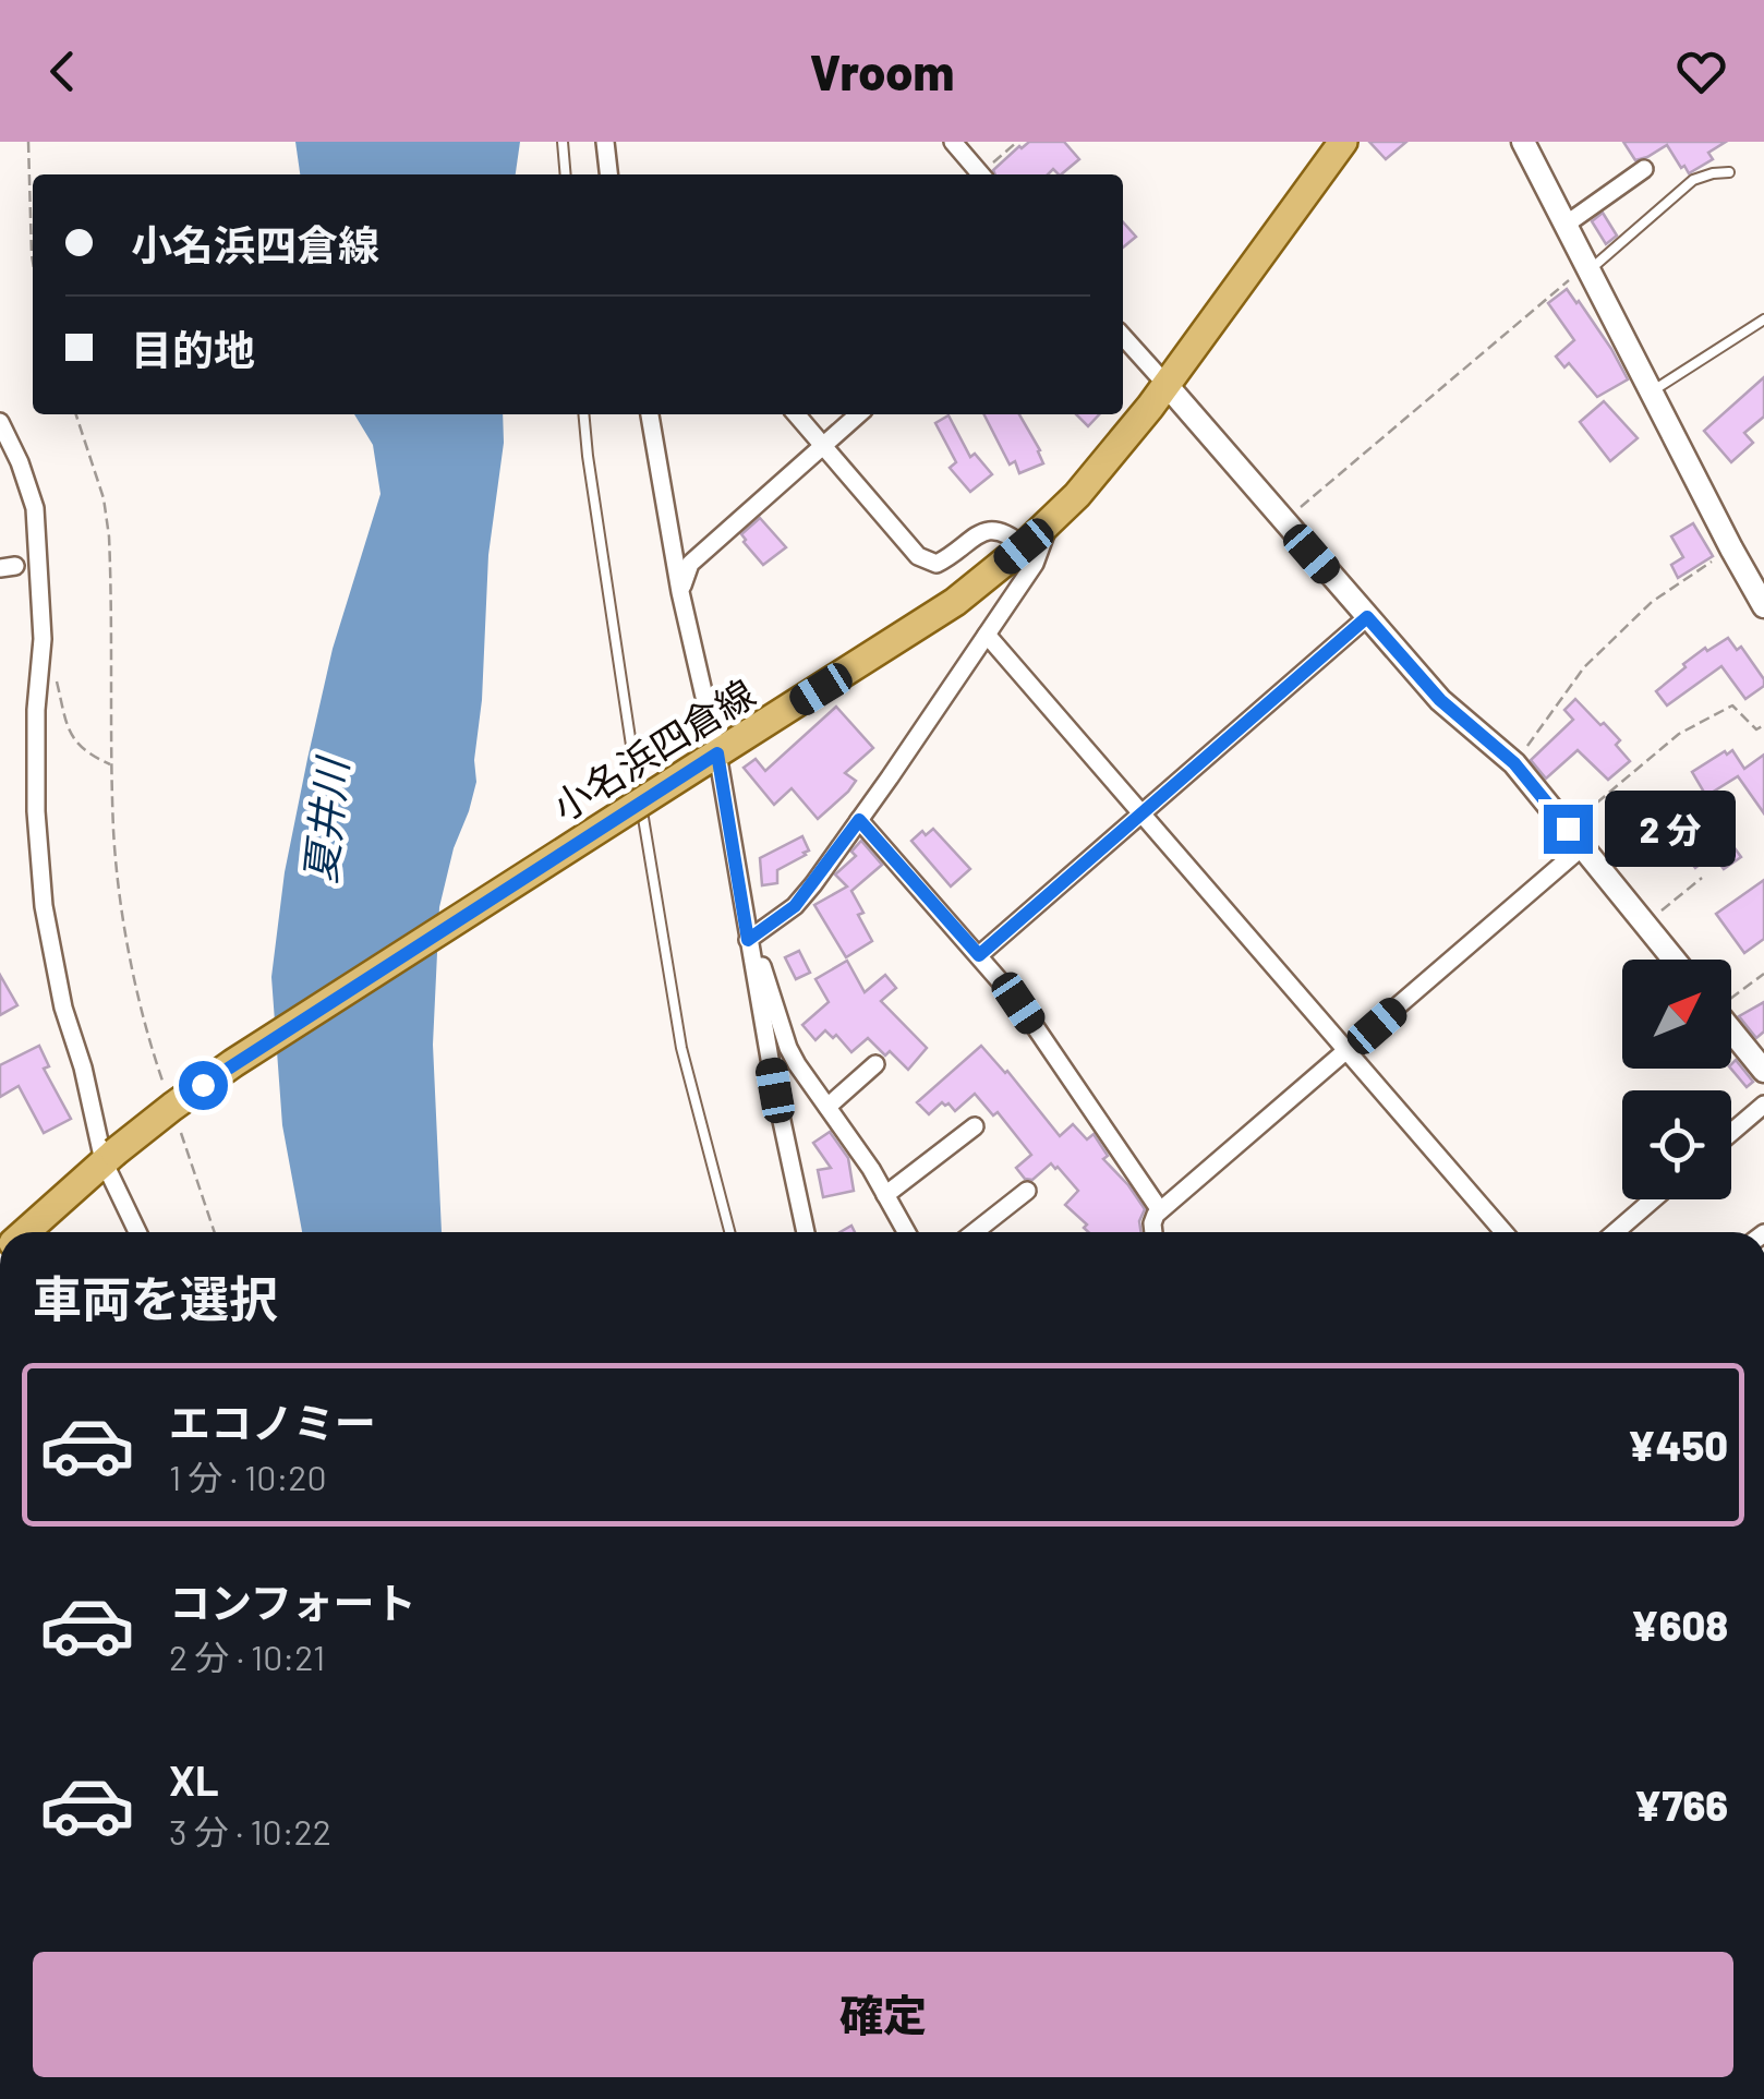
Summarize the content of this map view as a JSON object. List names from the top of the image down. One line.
{"streets":{"main road":["小名浜四倉線"]},"water":["夏井川"],"north":"top right","page":{"header":"Vroom","banner":["小名浜四倉線","目的地"],"bubble":"2 分","heading":"車両を選択","list":[{"name":"エコノミー","note":"1 分 · 10:20","value":"¥450"},{"name":"コンフォート","note":"2 分 · 10:21","value":"¥608"},{"name":"XL","note":"3 分 · 10:22","value":"¥766"}],"buttons":"確定"}}
